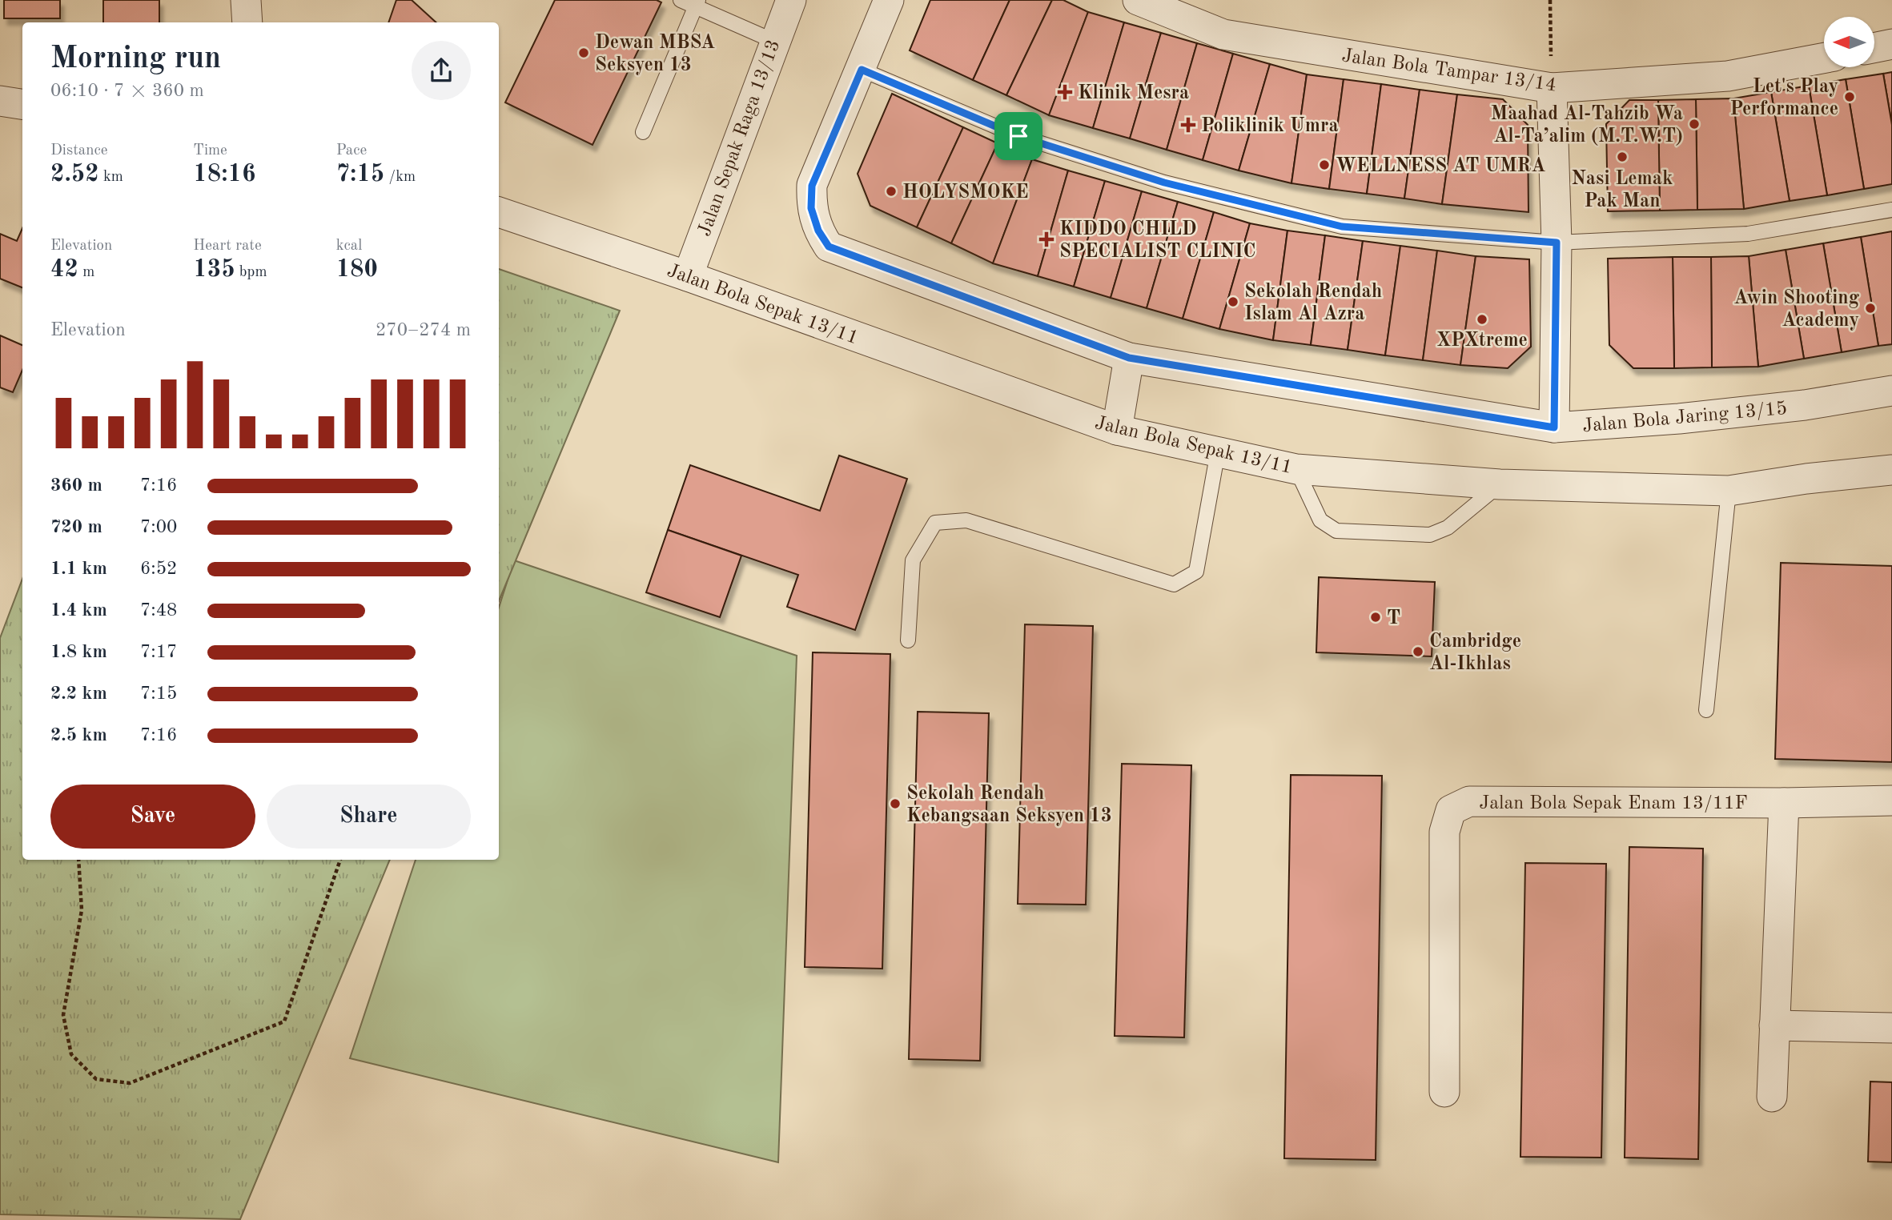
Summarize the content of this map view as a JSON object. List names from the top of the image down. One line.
{"streets":{"street":["Jalan Bola Tampar 13/14","Jalan Sepak Raga 13/13","Jalan Bola Sepak 13/11","Jalan Bola Jaring 13/15","Jalan Bola Sepak Enam 13/11F"]},"crossings":[["Jalan Sepak Raga 13/13","Jalan Bola Sepak 13/11"]],"places":{"other":["Dewan MBSA Seksyen 13","Let's Play Performance","Maahad Al-Tahzib Wa Al-Ta’alim (M.T.W.T)","Nasi Lemak Pak Man","WELLNESS AT UMRA","HOLYSMOKE","Sekolah Rendah Islam Al Azra","Awin Shooting Academy","XPXtreme","T","Cambridge Al-Ikhlas","Sekolah Rendah Kebangsaan Seksyen 13"],"health":["Klinik Mesra","Poliklinik Umra","KIDDO CHILD SPECIALIST CLINIC"]},"north":"left","page":{"heading":["Morning run","06:10 · 7 × 360 m"],"stats":[["Distance","2.52 km"],["Time","18:16"],["Pace","7:15 /km"],["Elevation","42 m"],["Heart rate","135 bpm"],["kcal","180"]],"chart":["Elevation","270–274 m"],"list":[{"name":"360 m","note":"7:16"},{"name":"720 m","note":"7:00"},{"name":"1.1 km","note":"6:52"},{"name":"1.4 km","note":"7:48"},{"name":"1.8 km","note":"7:17"},{"name":"2.2 km","note":"7:15"},{"name":"2.5 km","note":"7:16"}],"buttons":["Save","Share"]}}
